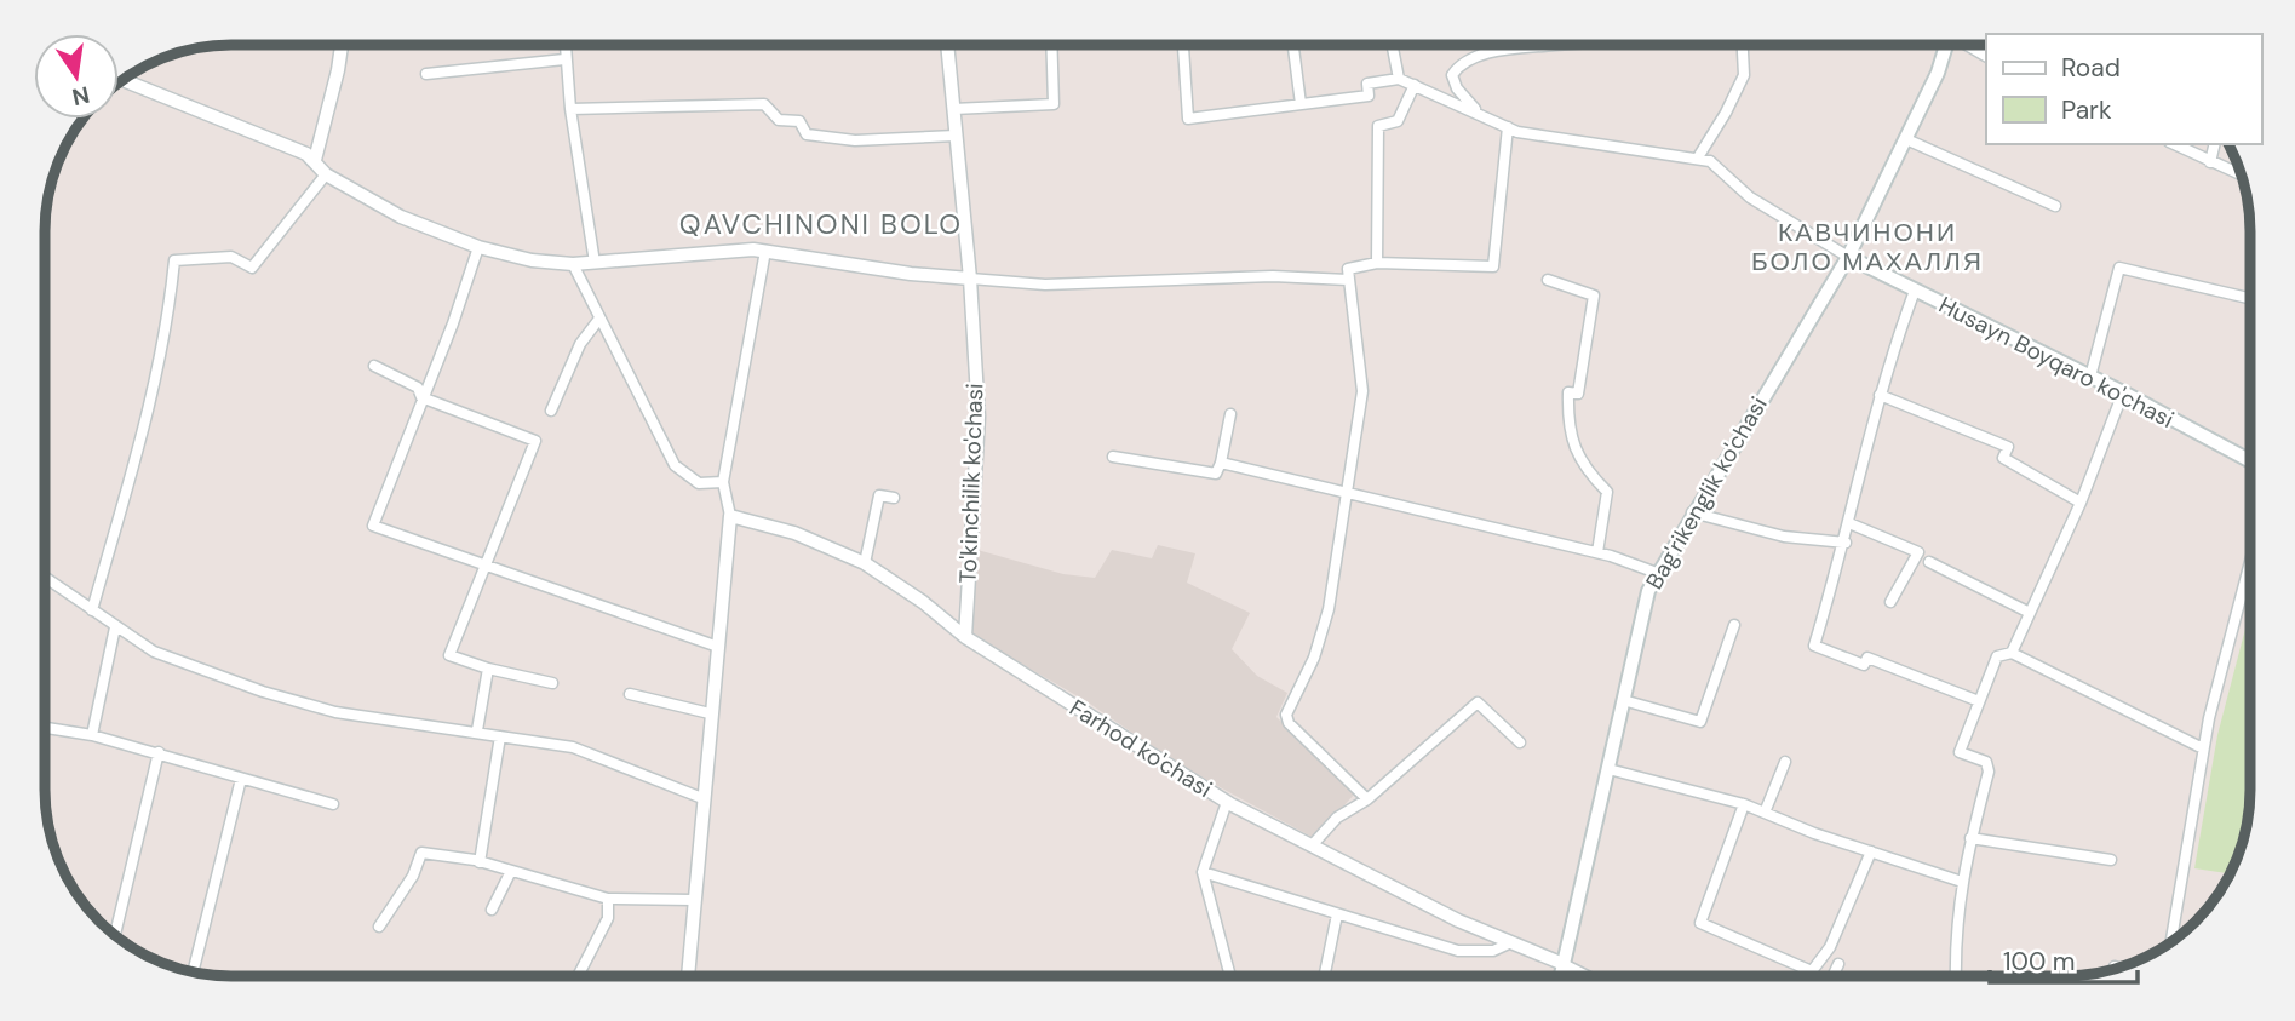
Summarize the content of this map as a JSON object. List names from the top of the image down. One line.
{"streets":{"main road":["Husayn Boyqaro ko'chasi","Bag'rikenglik ko'chasi"],"street":["To'kinchilik ko'chasi","Farhod ko'chasi"]},"crossings":[["Husayn Boyqaro ko'chasi","Bag'rikenglik ko'chasi"],["To'kinchilik ko'chasi","Farhod ko'chasi"],["Bag'rikenglik ko'chasi","Farhod ko'chasi"]],"districts":["QAVCHINONI BOLO","КАВЧИНОНИ БОЛО МАХАЛЛЯ"],"legend":["Road","Park"],"scale_bar":"100 m","north":"bottom"}
